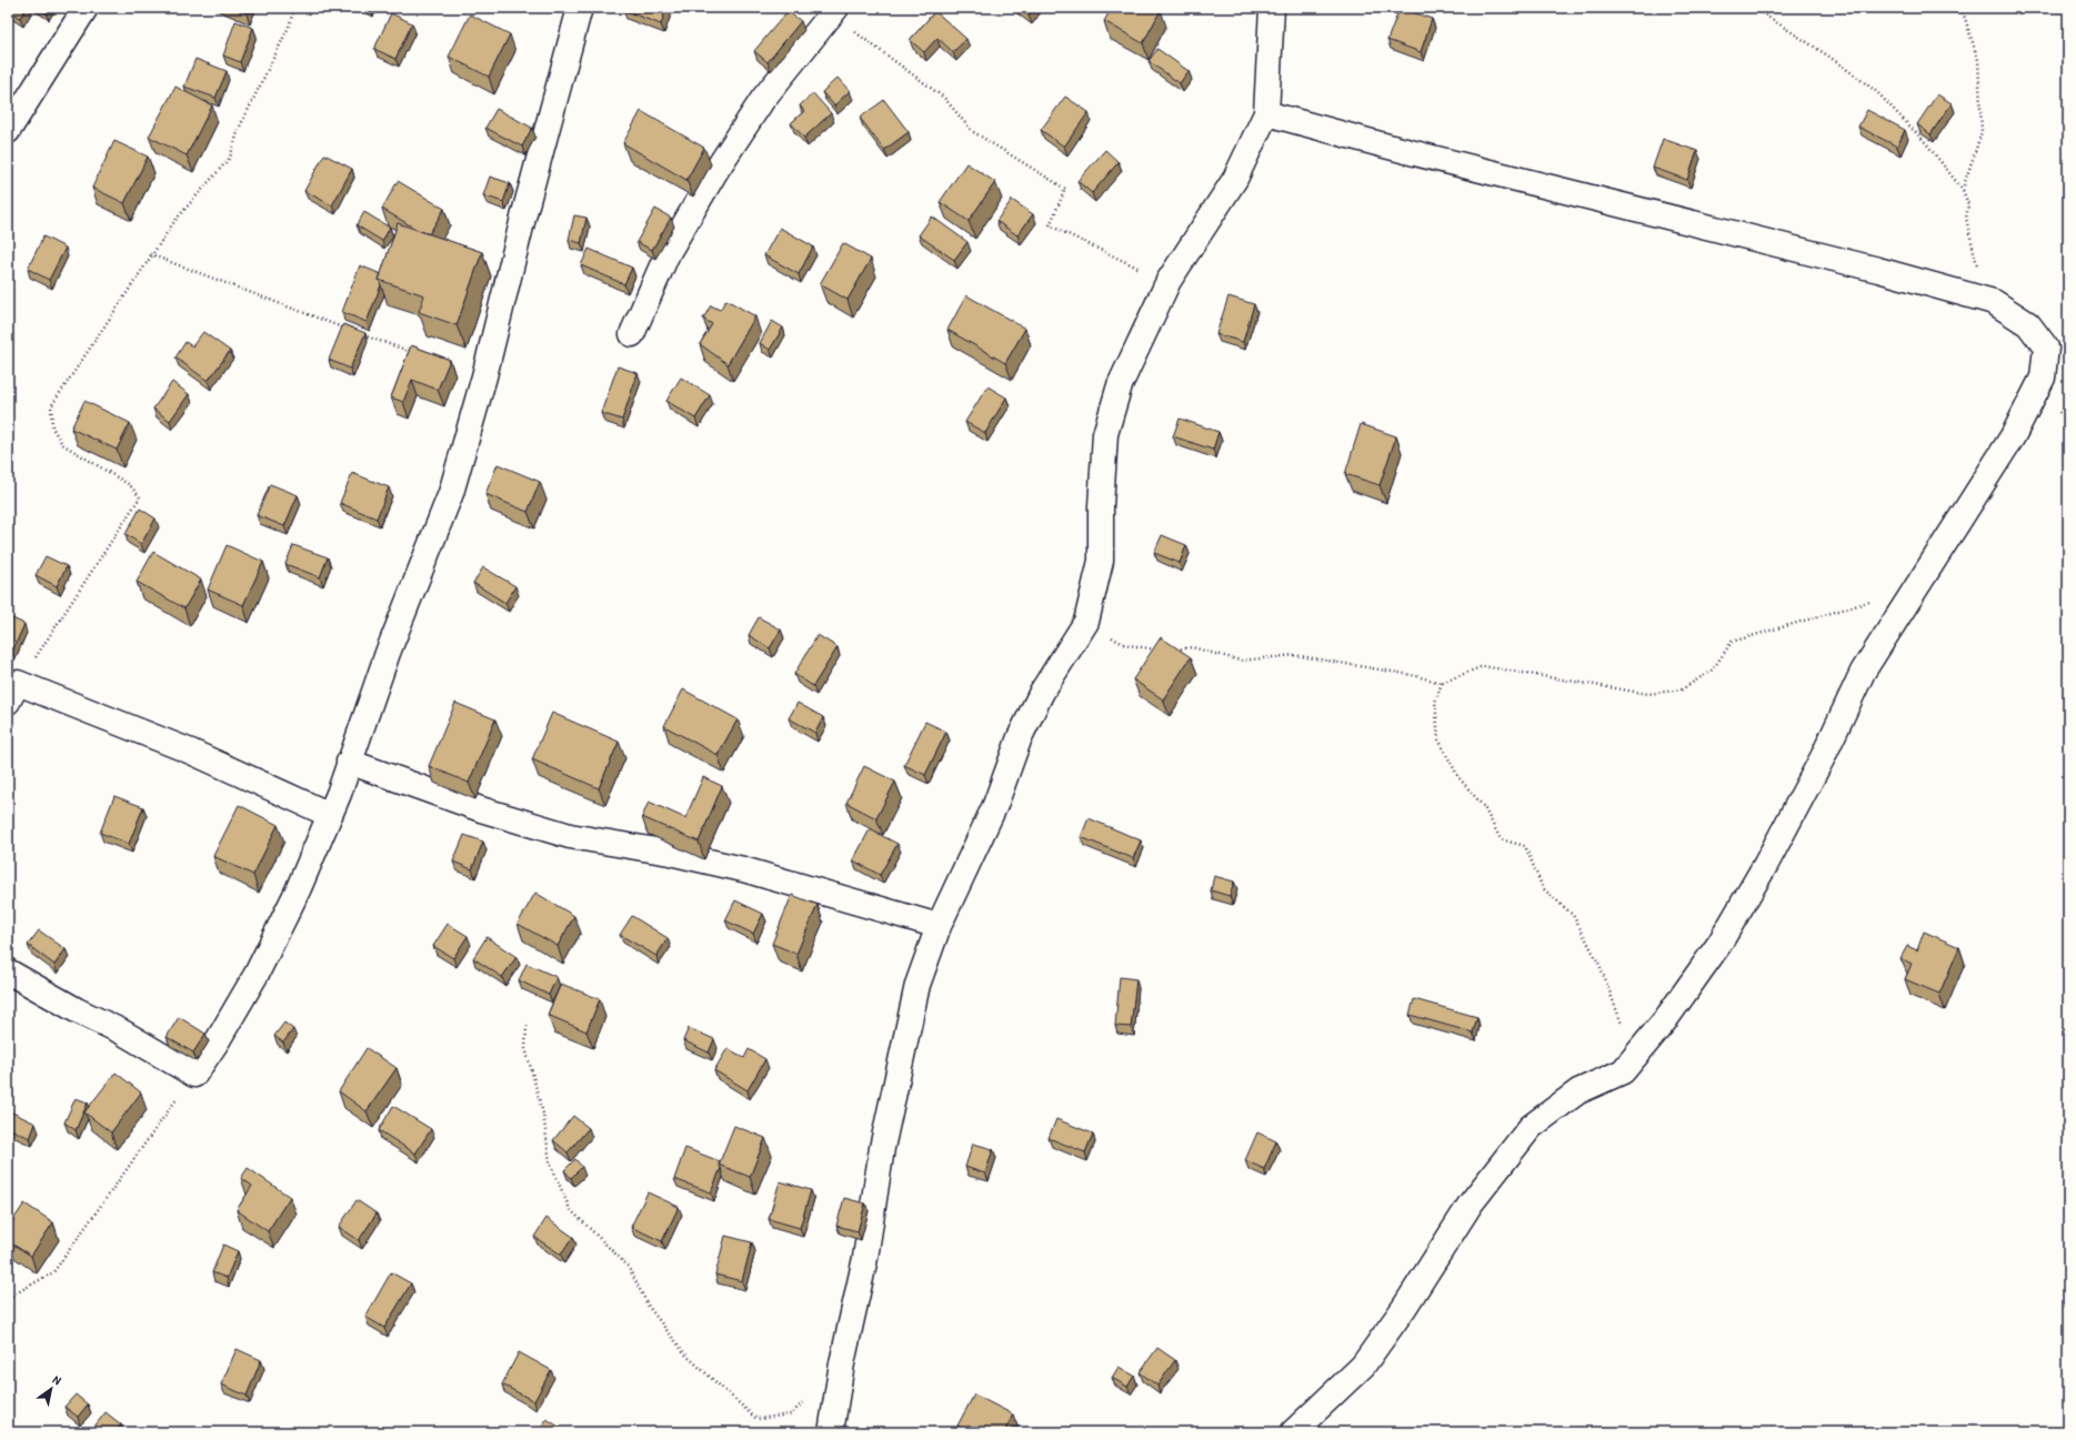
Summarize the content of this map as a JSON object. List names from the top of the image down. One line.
{"north":"top right"}
